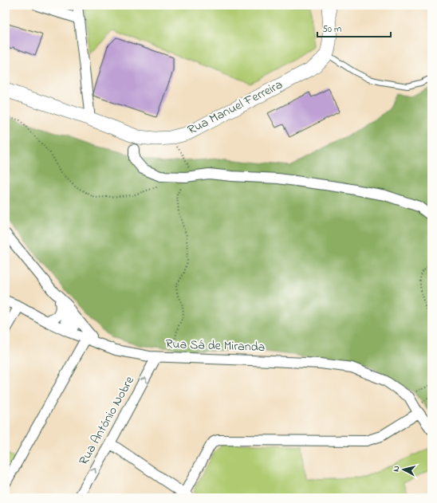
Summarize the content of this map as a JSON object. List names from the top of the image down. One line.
{"streets":{"street":["Rua Manuel Ferreira","Rua Sá de Miranda","Rua António Nobre"]},"crossings":[["Rua Sá de Miranda","Rua António Nobre"]],"scale_bar":"50 m","north":"left"}
